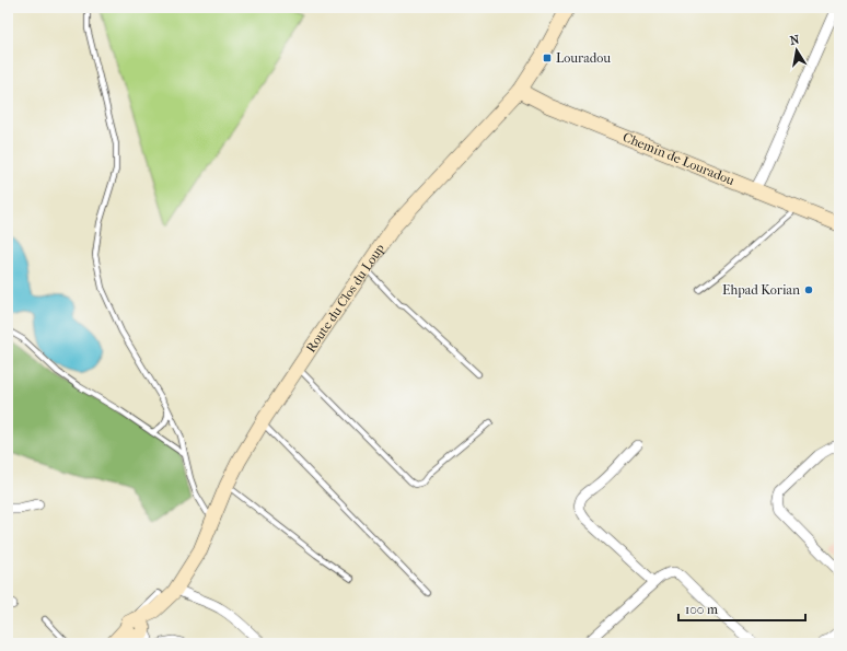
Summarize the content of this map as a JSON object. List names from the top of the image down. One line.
{"streets":{"street":["Chemin de Louradou","Route du Clos du Loup"]},"crossings":[["Chemin de Louradou","Route du Clos du Loup"]],"places":{"transit":["Louradou"],"other":["Ehpad Korian"]},"scale_bar":"100 m","north":"top"}
